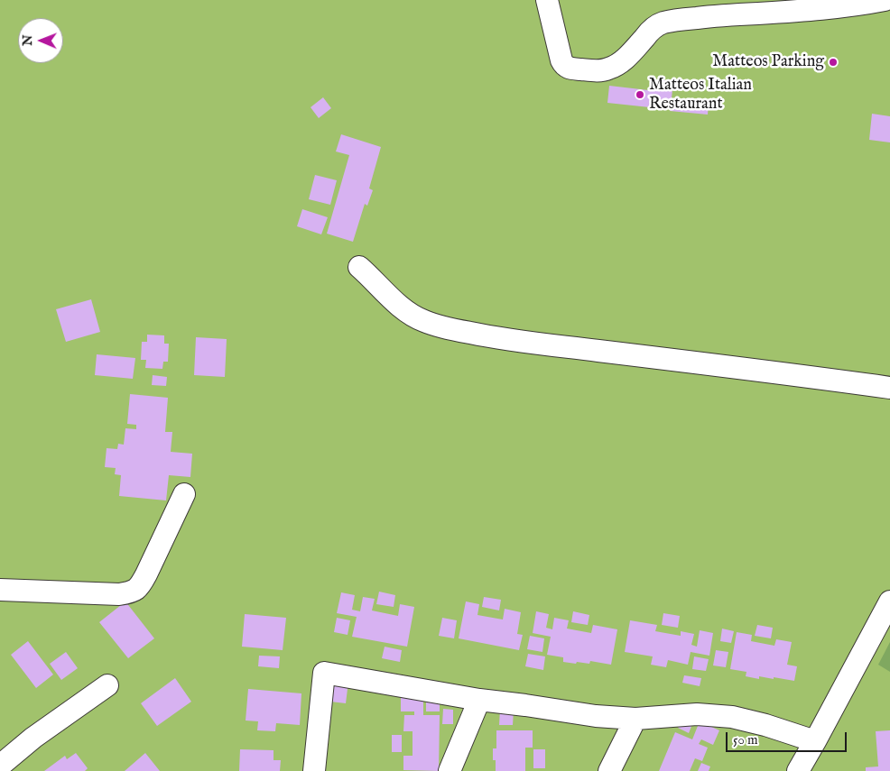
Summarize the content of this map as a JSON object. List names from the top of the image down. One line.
{"places":["Matteos Parking","Matteos Italian Restaurant"],"scale_bar":"50 m","north":"left"}
